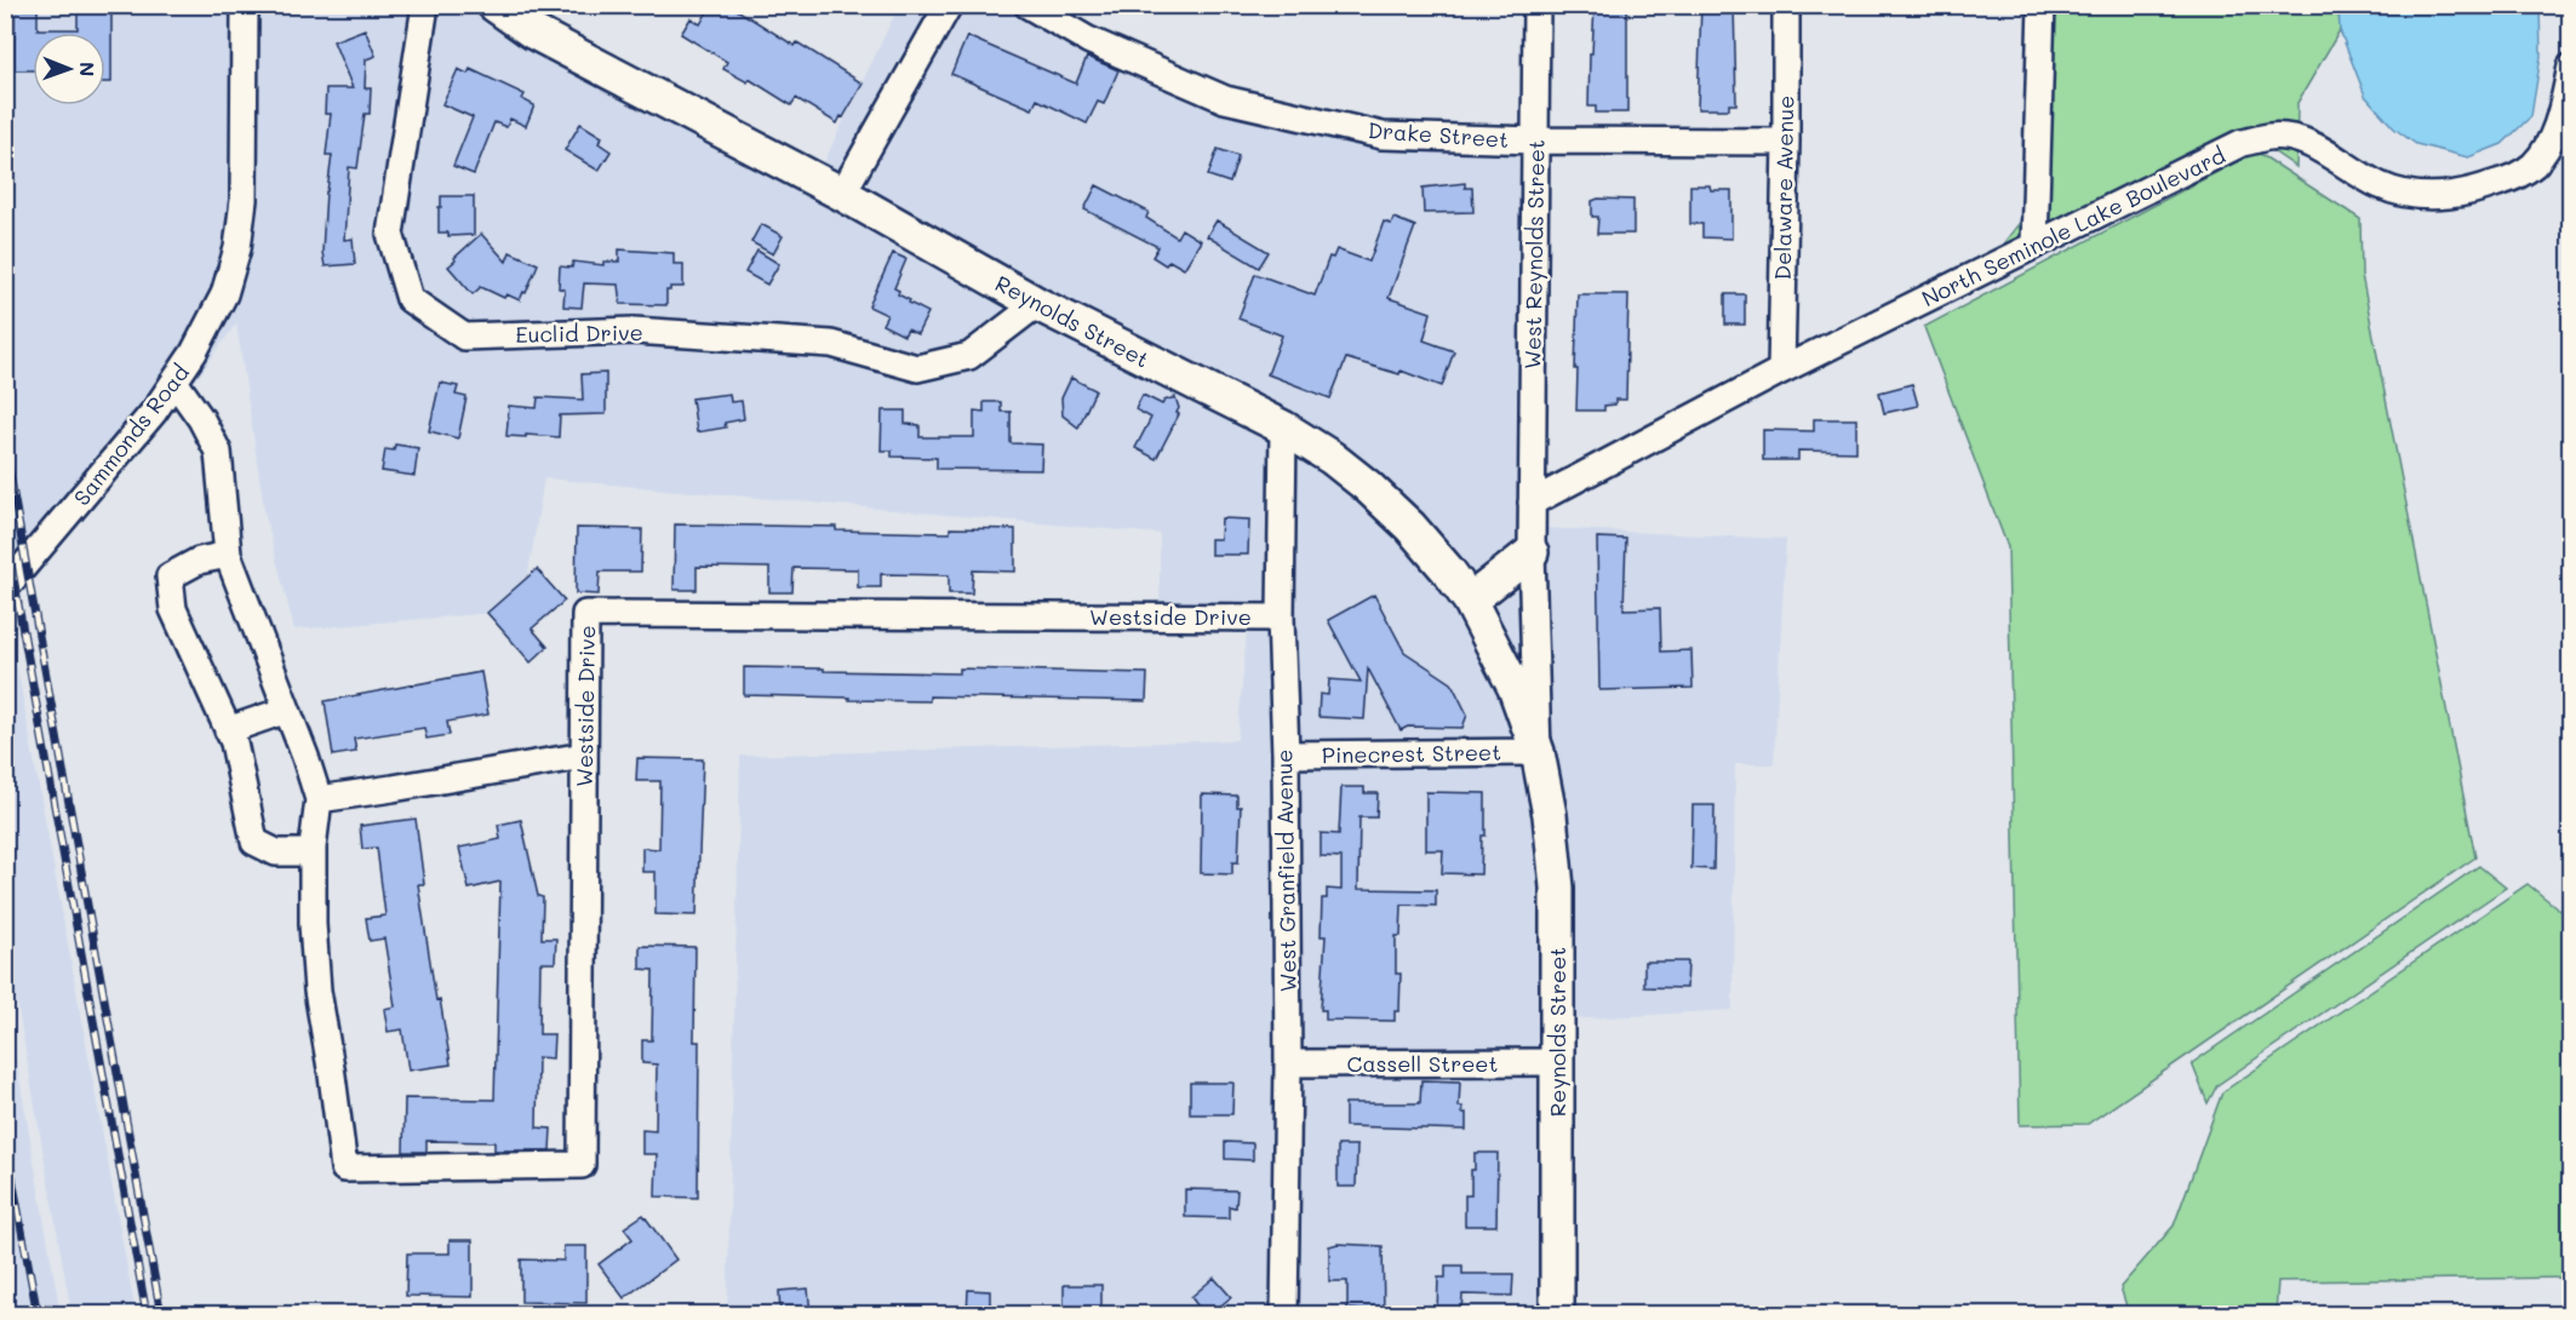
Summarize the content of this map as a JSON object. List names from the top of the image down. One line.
{"streets":{"main road":["Reynolds Street"],"street":["Drake Street","Delaware Avenue","North Seminole Lake Boulevard","West Reynolds Street","Euclid Drive","Sammonds Road","Westside Drive","Pinecrest Street","West Granfield Avenue","Cassell Street"]},"crossings":[["Drake Street","Delaware Avenue"],["Drake Street","West Reynolds Street"],["Delaware Avenue","North Seminole Lake Boulevard"],["North Seminole Lake Boulevard","West Reynolds Street"],["North Seminole Lake Boulevard","Reynolds Street"],["West Reynolds Street","Reynolds Street"],["Reynolds Street","Euclid Drive"],["Reynolds Street","Pinecrest Street"],["Reynolds Street","West Granfield Avenue"],["Reynolds Street","Cassell Street"],["Westside Drive","West Granfield Avenue"],["Pinecrest Street","West Granfield Avenue"],["West Granfield Avenue","Cassell Street"]],"north":"right"}
